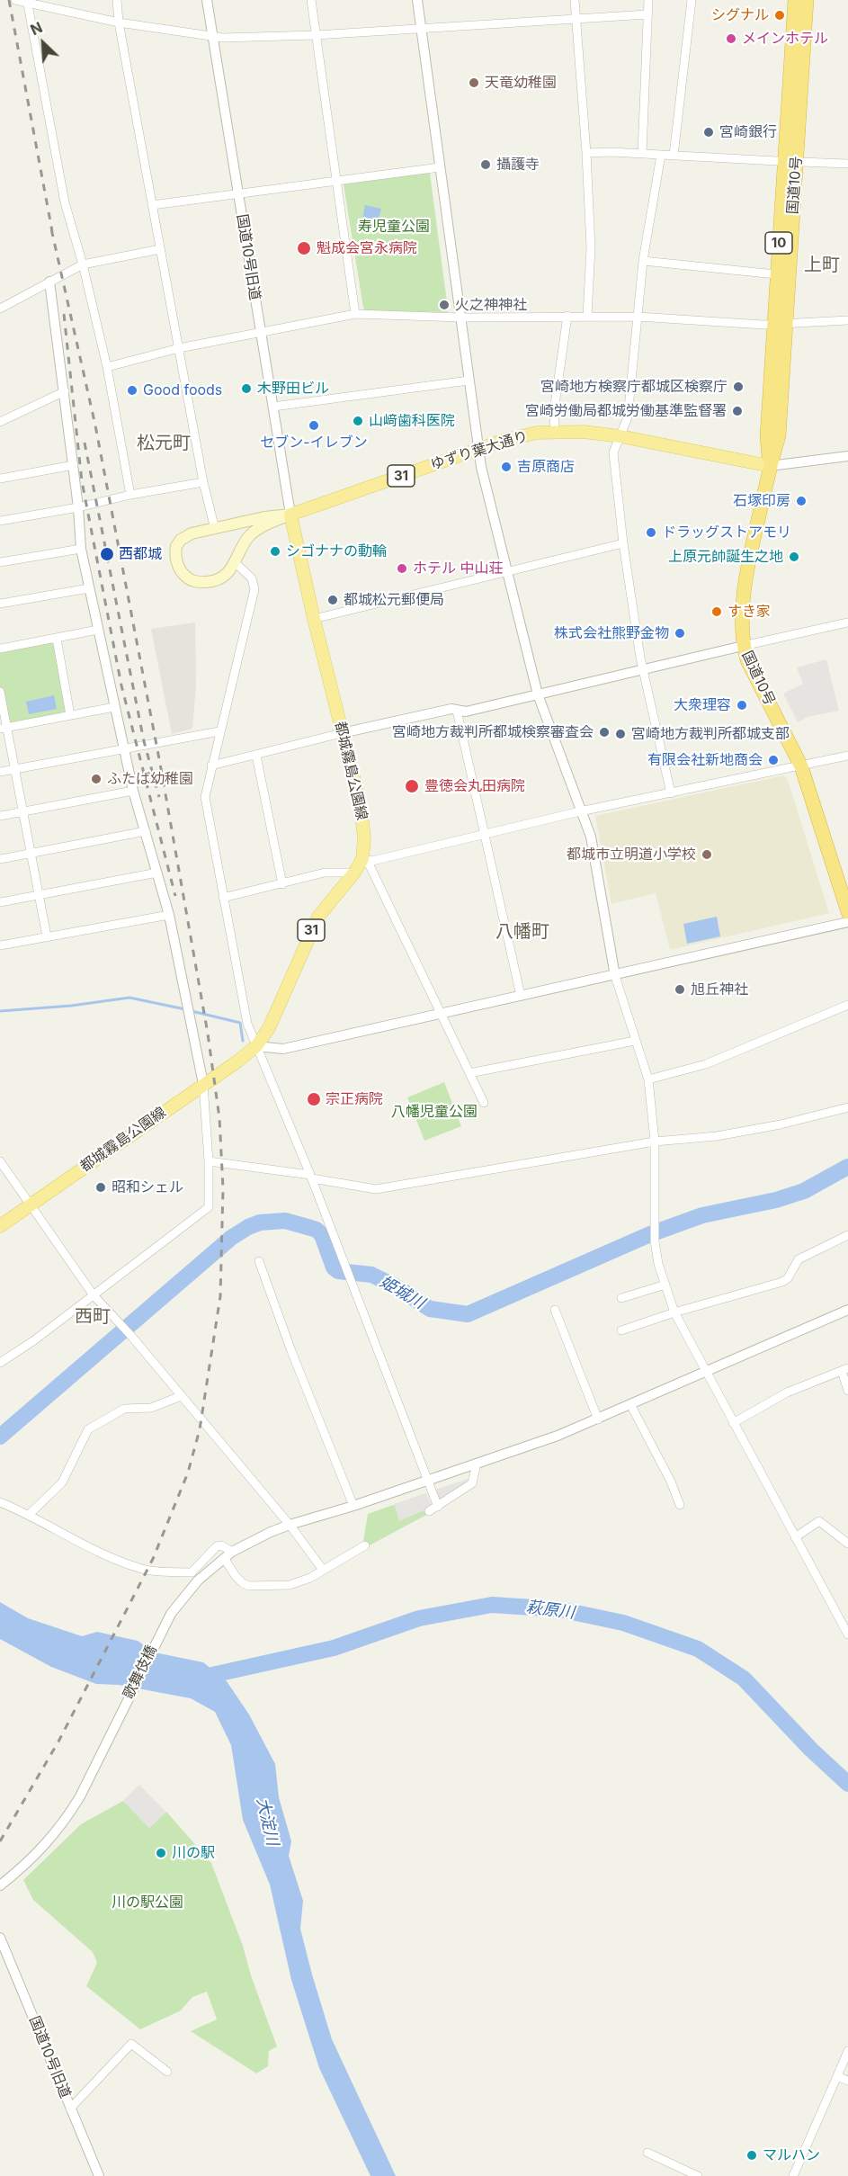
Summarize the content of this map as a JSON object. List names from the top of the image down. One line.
{"streets":{"highway":["国道10号","10"],"main road":["ゆずり葉大通り","31","都城霧島公園線"],"street":["国道10号旧道","歌舞伎橋"]},"crossings":[["国道10号","ゆずり葉大通り"],["国道10号旧道","ゆずり葉大通り"],["国道10号旧道","都城霧島公園線"],["ゆずり葉大通り","都城霧島公園線"]],"districts":["上町","松元町","八幡町","西町"],"water":["姫城川","萩原川","大淀川"],"parks":["寿児童公園","八幡児童公園","川の駅公園"],"places":["シグナル","メインホテル","天竜幼稚園","宮崎銀行","攝護寺","魁成会宮永病院","火之神神社","宮崎地方検察庁都城区検察庁","木野田ビル","Good foods","宮崎労働局都城労働基準監督署","山﨑歯科医院","セブン-イレブン","吉原商店","石塚印房","ドラッグストアモリ","シゴナナの動輪","西都城","上原元帥誕生之地","ホテル 中山荘","都城松元郵便局","すき家","株式会社熊野金物","大衆理容","宮崎地方裁判所都城検察審査会","宮崎地方裁判所都城支部","有限会社新地商会","ふたば幼稚園","豊徳会丸田病院","都城市立明道小学校","旭丘神社","宗正病院","昭和シェル","川の駅","マルハン"],"north":"top left"}
